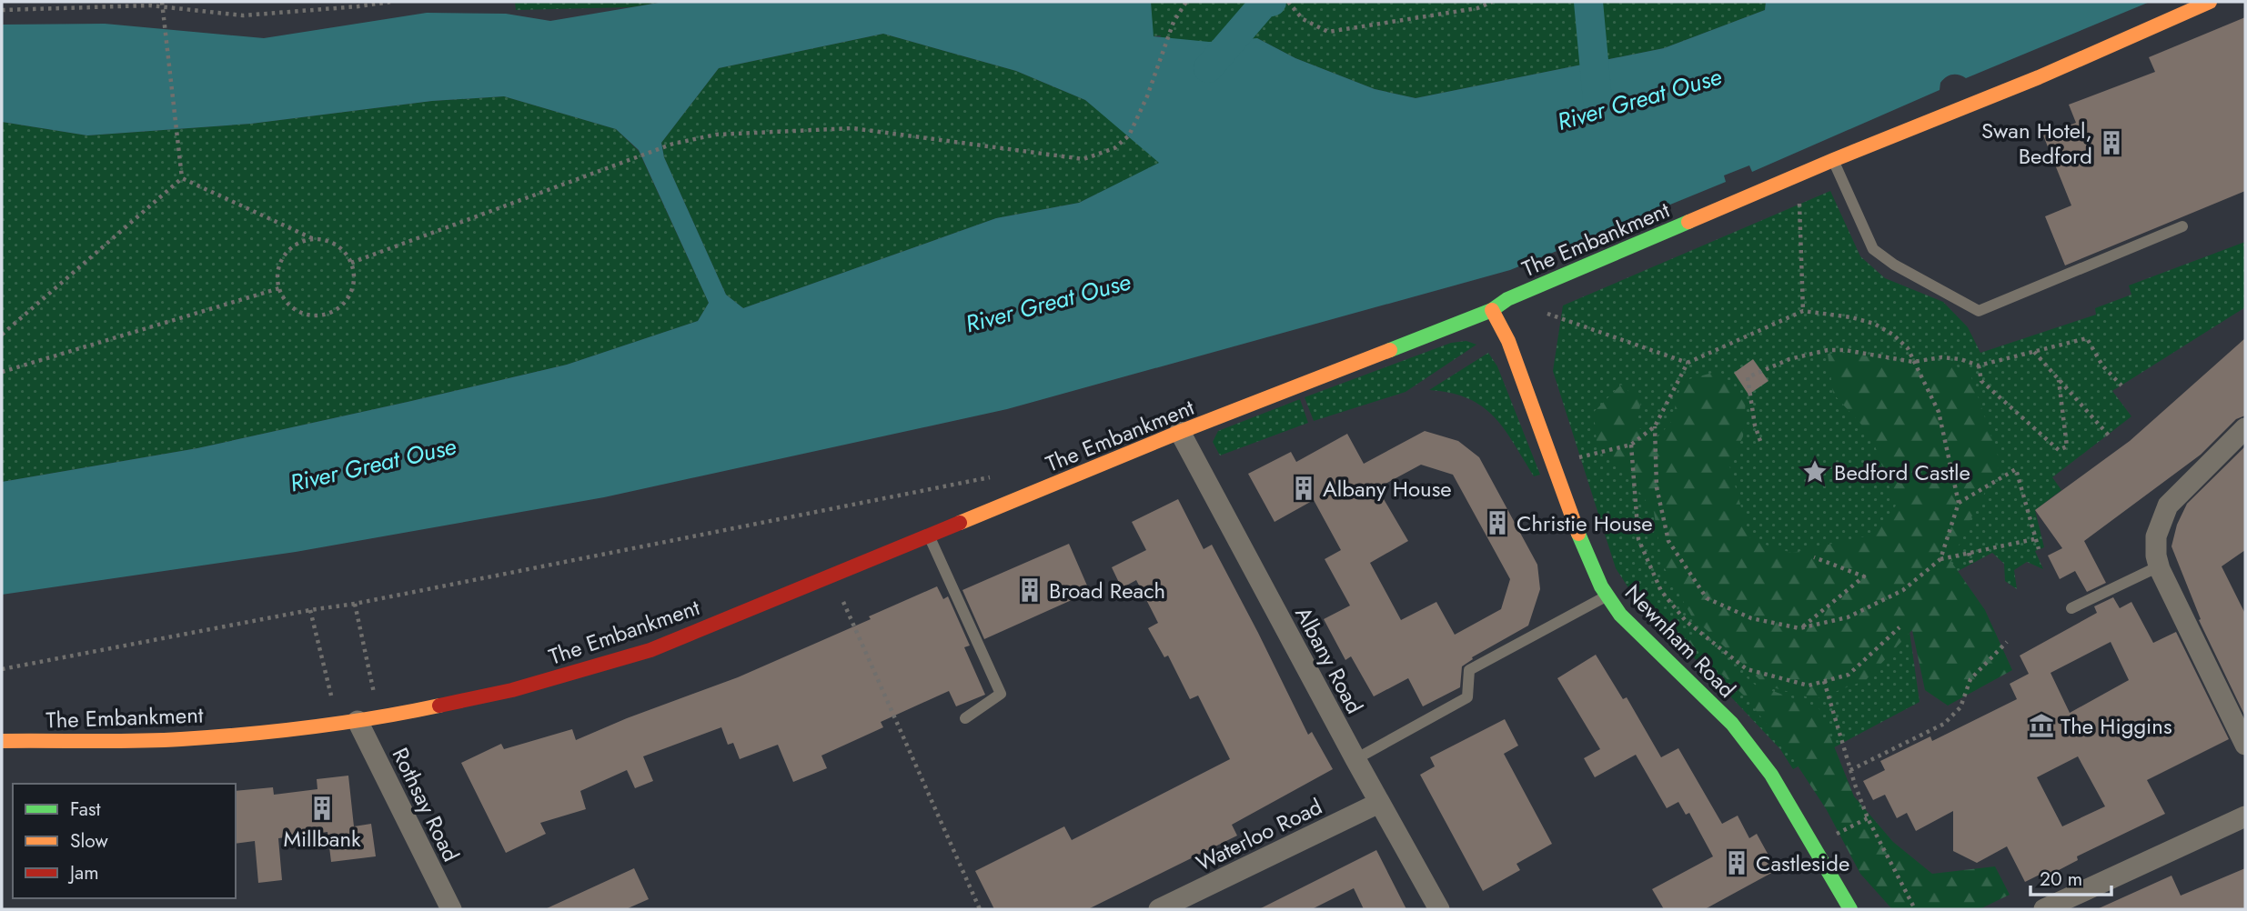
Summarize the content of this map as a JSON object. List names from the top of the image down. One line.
{"streets":{"street":["The Embankment","Newnham Road","Albany Road","Rothsay Road","Waterloo Road"]},"crossings":[["The Embankment","Newnham Road"],["The Embankment","Albany Road"],["The Embankment","Rothsay Road"],["Albany Road","Waterloo Road"]],"water":["River Great Ouse"],"places":{"building":["Swan Hotel, Bedford","Albany House","Christie House","Broad Reach","Millbank","Castleside"],"place":["Bedford Castle"],"museum":["The Higgins"]},"legend":["Fast","Slow","Jam"],"scale_bar":"20 m"}
